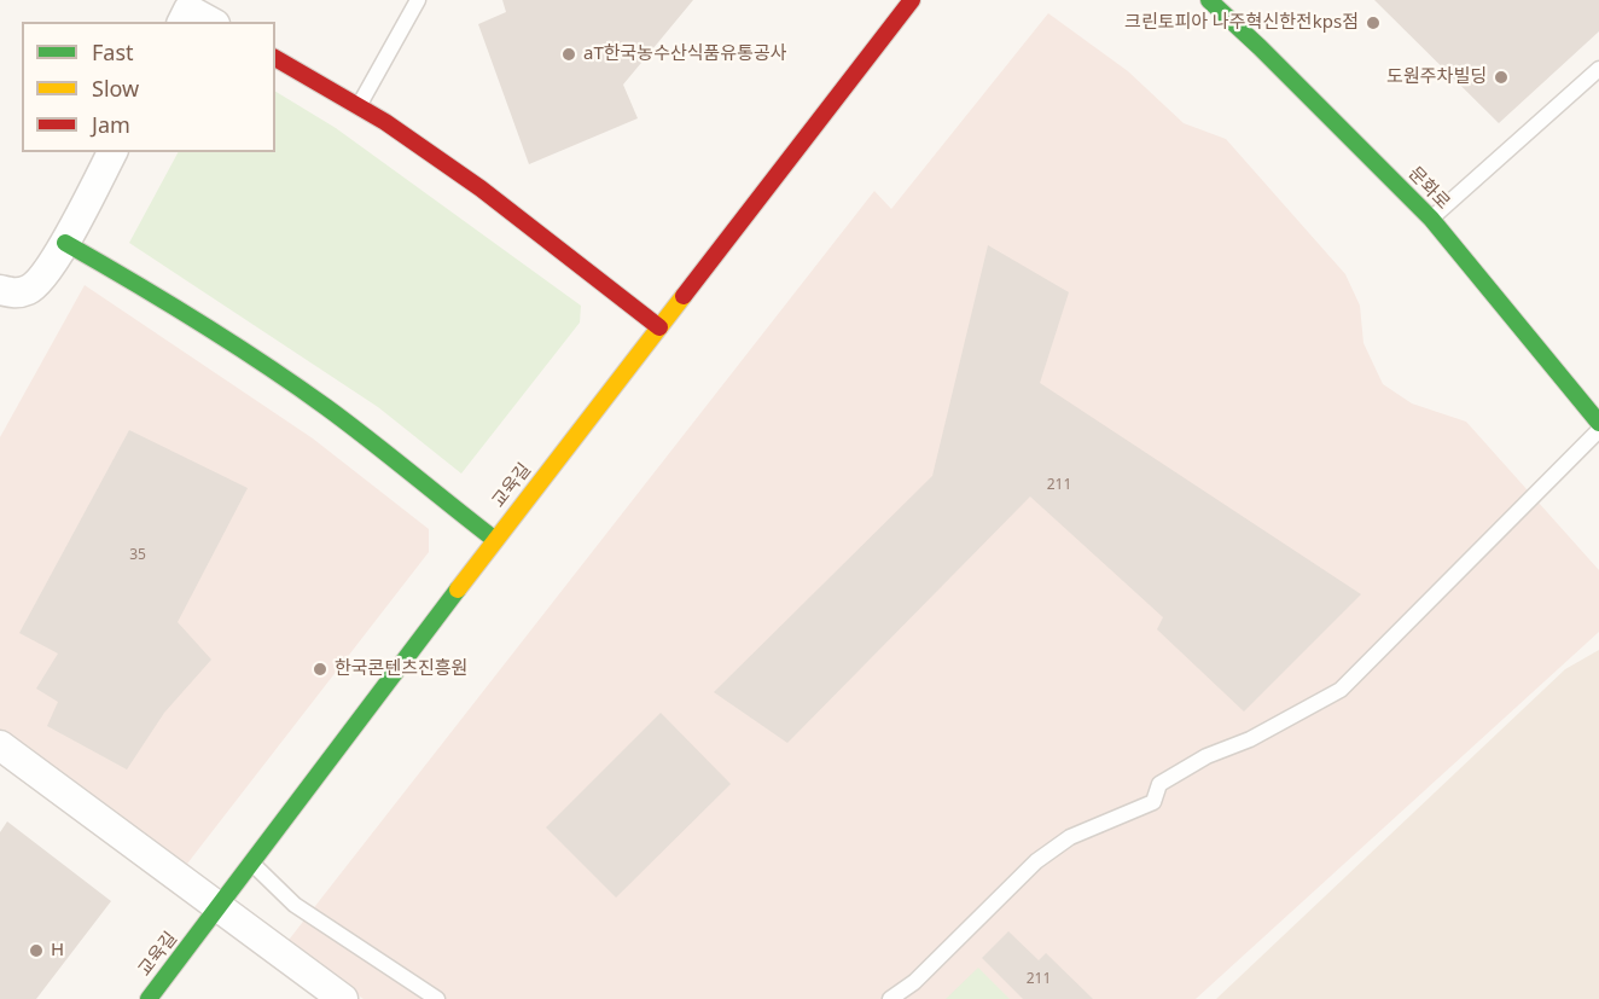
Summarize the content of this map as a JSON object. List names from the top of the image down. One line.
{"streets":{"street":["문화로","교육길"]},"places":["크린토피아 나주혁신한전kps점","aT한국농수산식품유통공사","도원주차빌딩","한국콘텐츠진흥원","H"],"house_numbers":["211","35","211"],"legend":["Fast","Slow","Jam"]}
